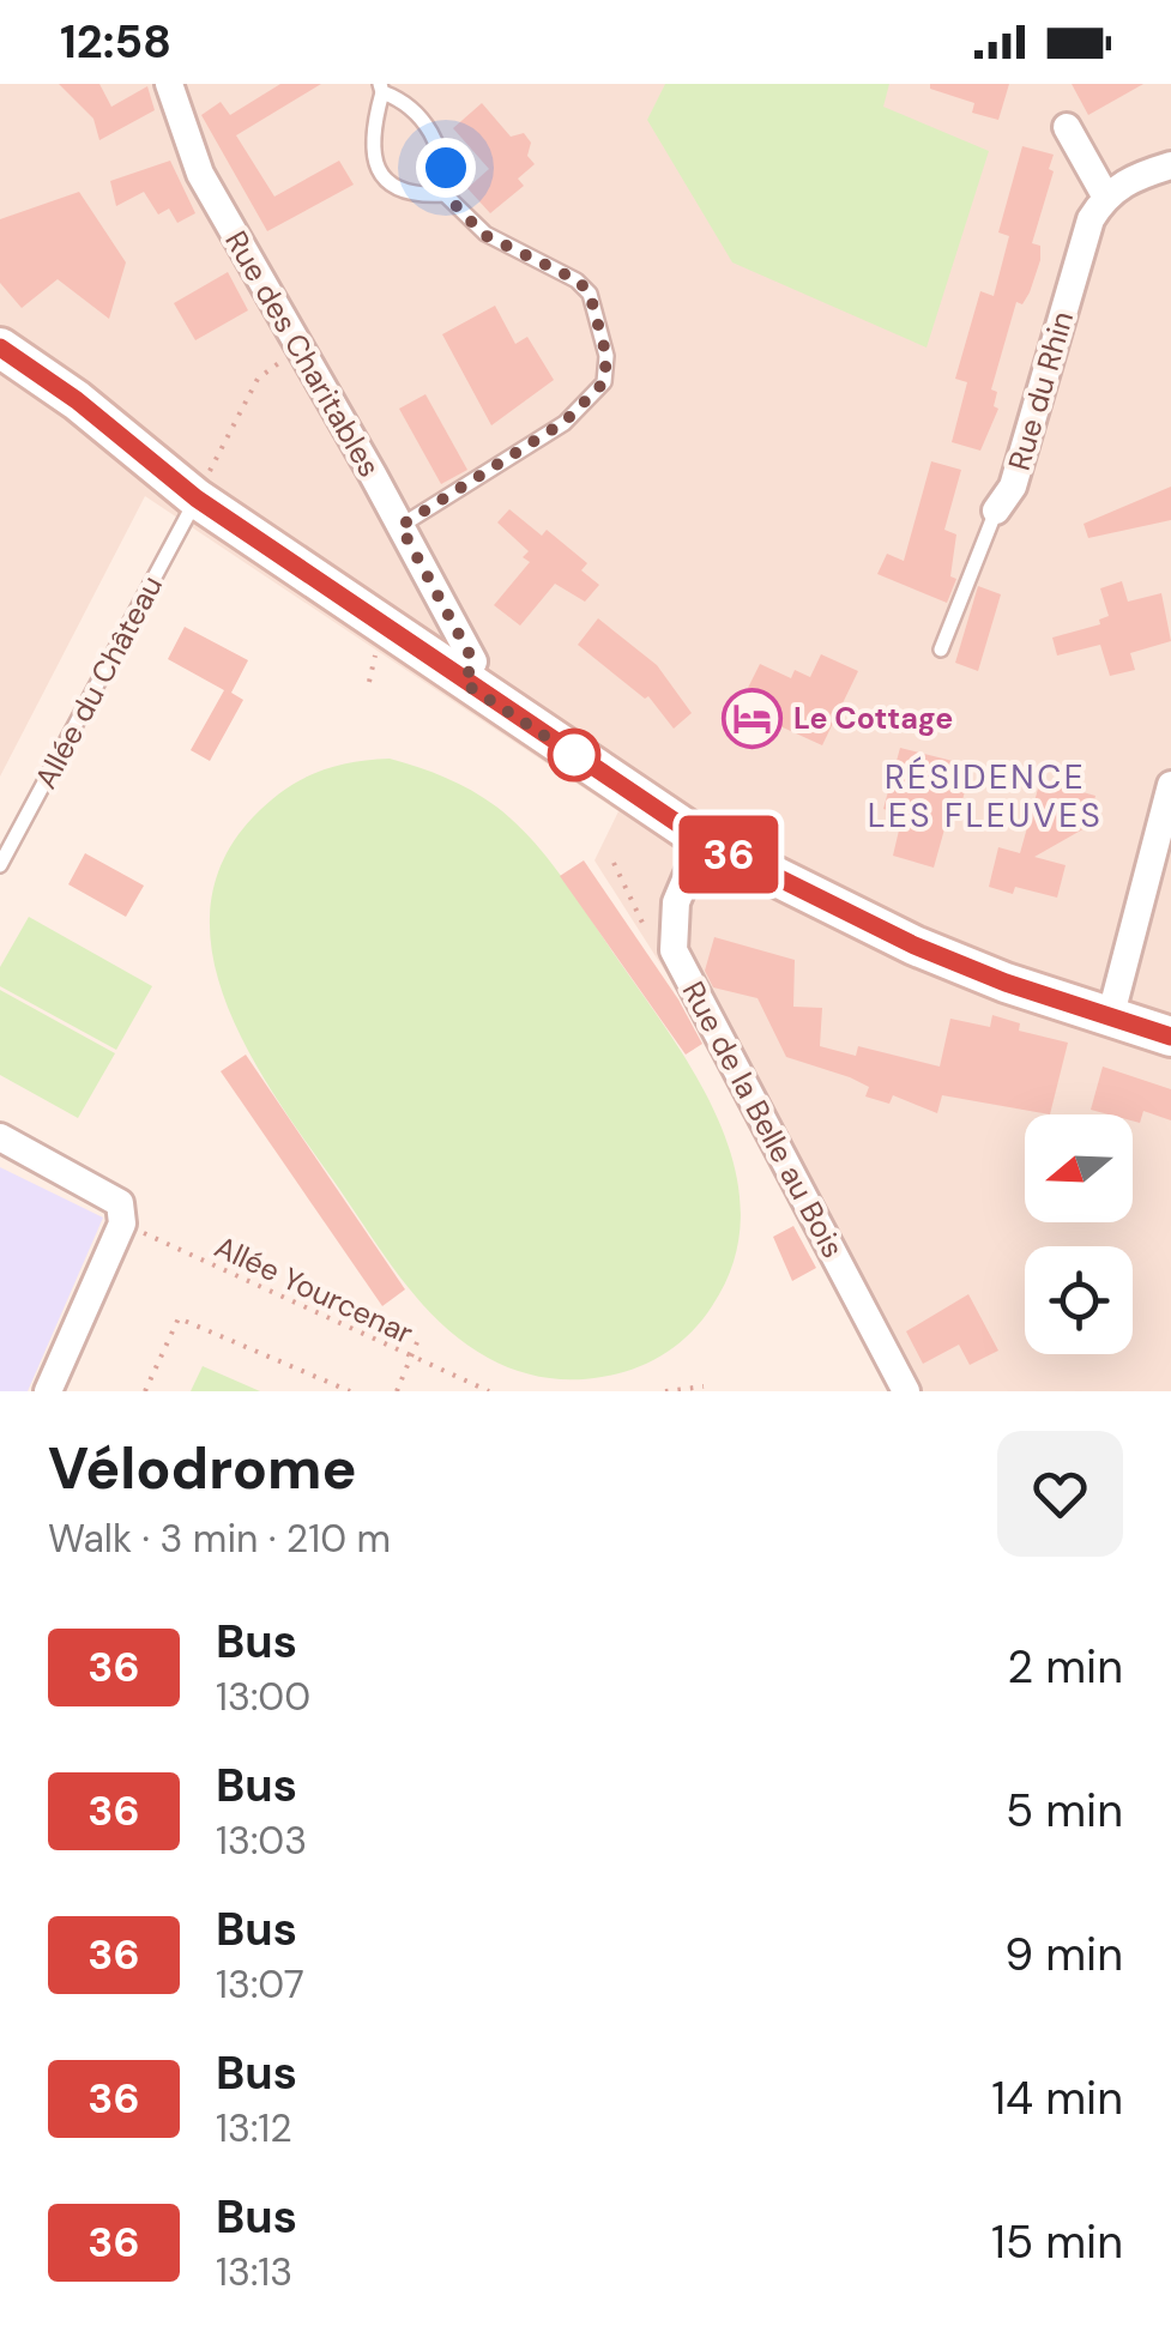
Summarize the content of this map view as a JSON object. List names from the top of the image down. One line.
{"streets":{"street":["Rue des Charitables","Rue du Rhin","Rue de la Belle au Bois"],"lane":["Allée du Château"],"path":["Allée Yourcenar"]},"districts":["RÉSIDENCE LES FLEUVES"],"places":{"hotel":["Le Cottage"]},"lines":["bus line 36"],"north":"left","page":{"status":"12:58","on_map":"36","heading":["Vélodrome","Walk · 3 min · 210 m"],"list":[{"mark":"36","name":"Bus","note":"13:00","value":"2 min"},{"mark":"36","name":"Bus","note":"13:03","value":"5 min"},{"mark":"36","name":"Bus","note":"13:07","value":"9 min"},{"mark":"36","name":"Bus","note":"13:12","value":"14 min"},{"mark":"36","name":"Bus","note":"13:13","value":"15 min"}]}}
